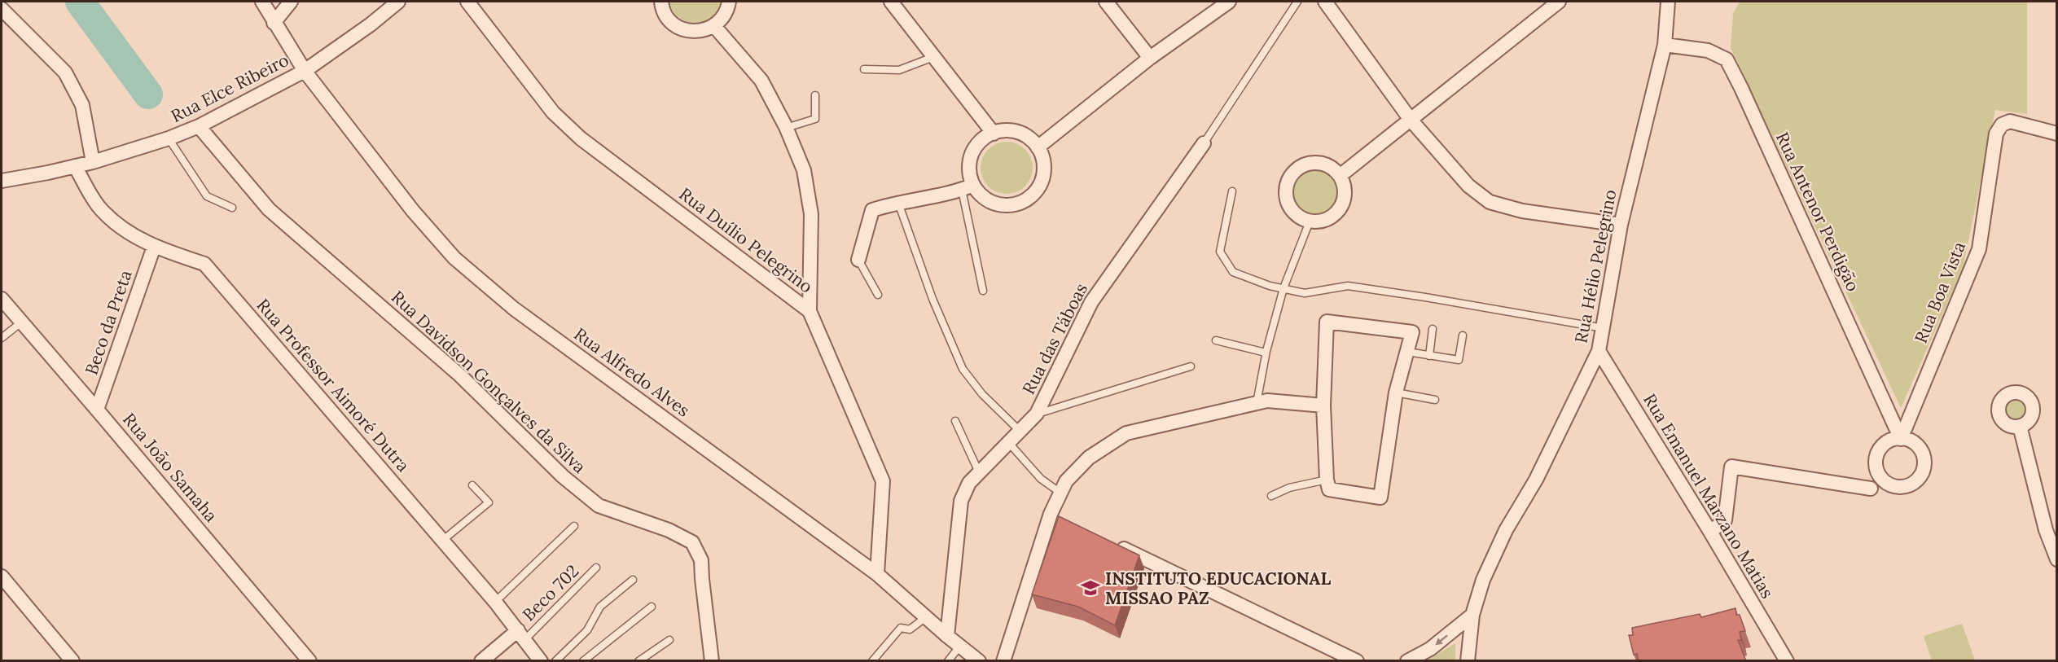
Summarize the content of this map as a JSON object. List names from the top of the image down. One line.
{"streets":{"street":["Rua Elce Ribeiro","Rua Antenor Perdigão","Rua Duílio Pelegrino","Rua Hélio Pelegrino","Rua Boa Vista","Beco da Preta","Rua das Táboas","Rua Alfredo Alves","Rua Davidson Gonçalves da Silva","Rua Professor Aimoré Dutra","Rua João Samaha","Rua Emanuel Marzano Matias"],"lane":["Beco 702"]},"crossings":[["Rua Elce Ribeiro","Rua Alfredo Alves"],["Rua Elce Ribeiro","Rua Davidson Gonçalves da Silva"],["Rua Elce Ribeiro","Rua Professor Aimoré Dutra"],["Rua Antenor Perdigão","Rua Hélio Pelegrino"],["Rua Antenor Perdigão","Rua Boa Vista"],["Rua Duílio Pelegrino","Rua Alfredo Alves"],["Rua Hélio Pelegrino","Rua Emanuel Marzano Matias"],["Beco da Preta","Rua Professor Aimoré Dutra"],["Beco da Preta","Rua João Samaha"],["Rua das Táboas","Rua Alfredo Alves"],["Rua Professor Aimoré Dutra","Beco 702"]],"places":{"school or university":["INSTITUTO EDUCACIONAL MISSAO PAZ"]}}
